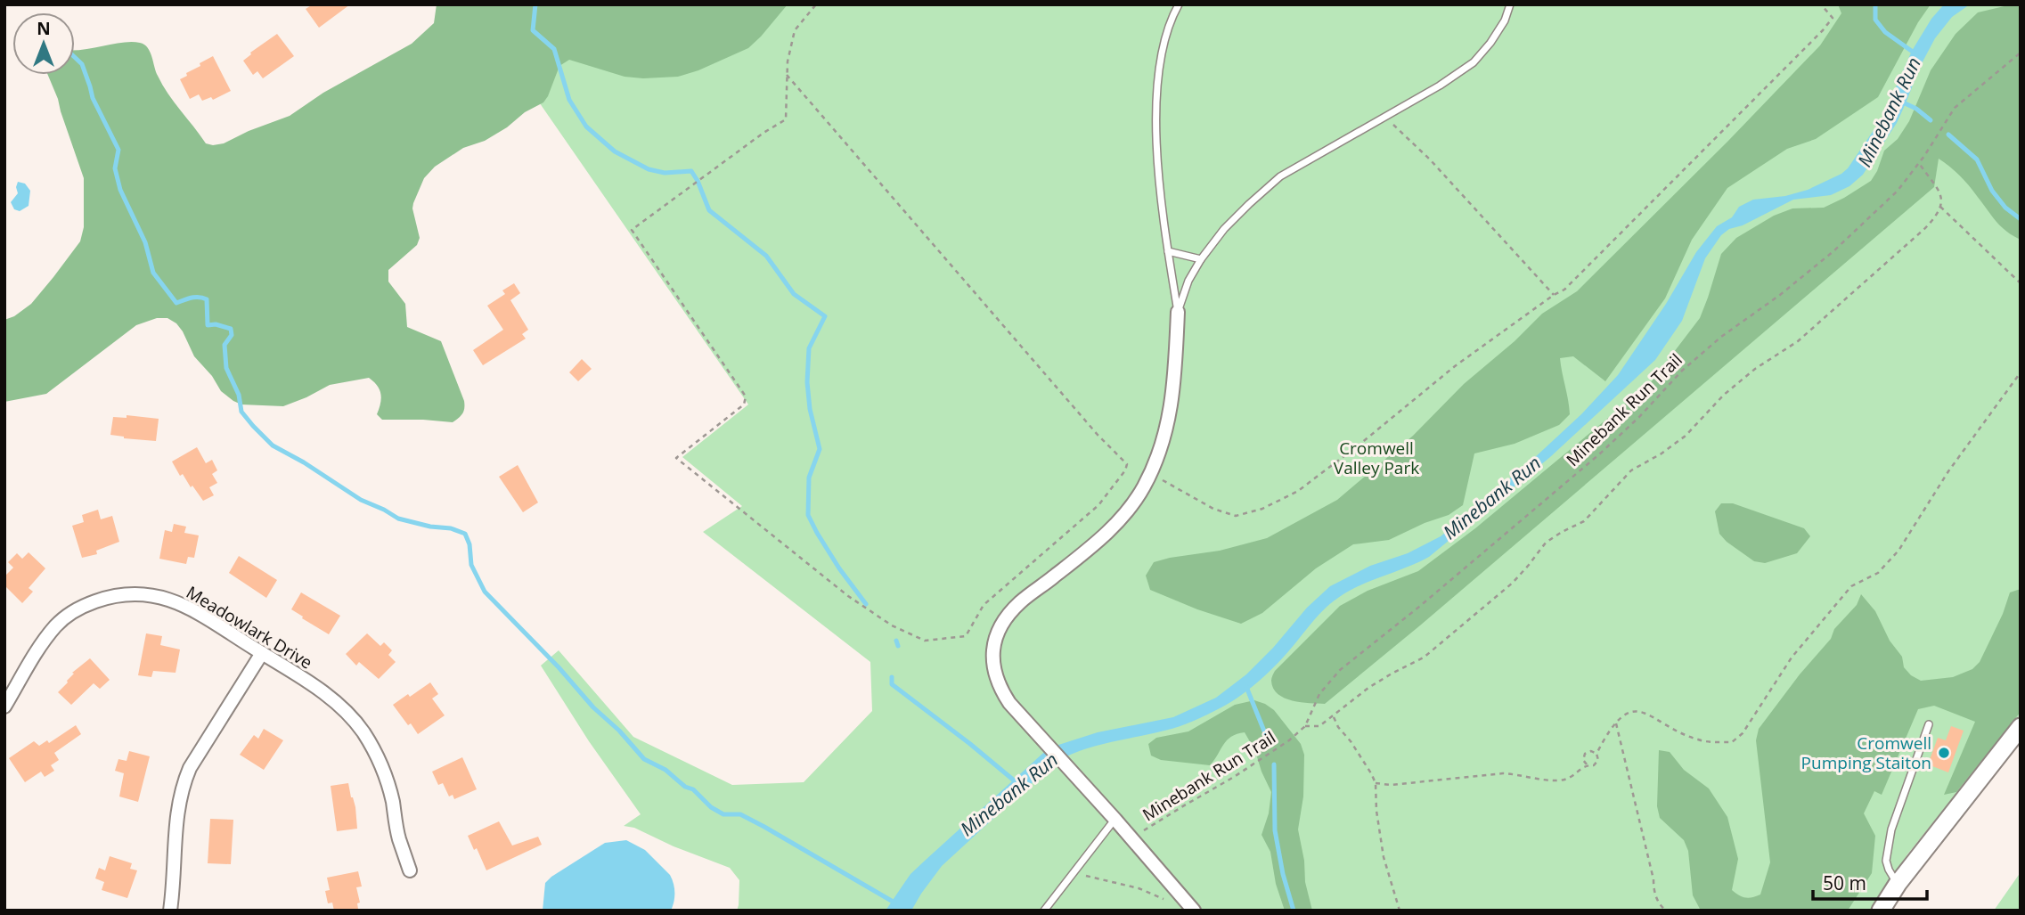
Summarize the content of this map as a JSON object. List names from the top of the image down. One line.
{"streets":{"street":["Meadowlark Drive"],"path":["Minebank Run Trail"]},"water":["Minebank Run"],"parks":["Cromwell Valley Park"],"places":["Cromwell Pumping Staiton"],"scale_bar":"50 m","north":"top"}
